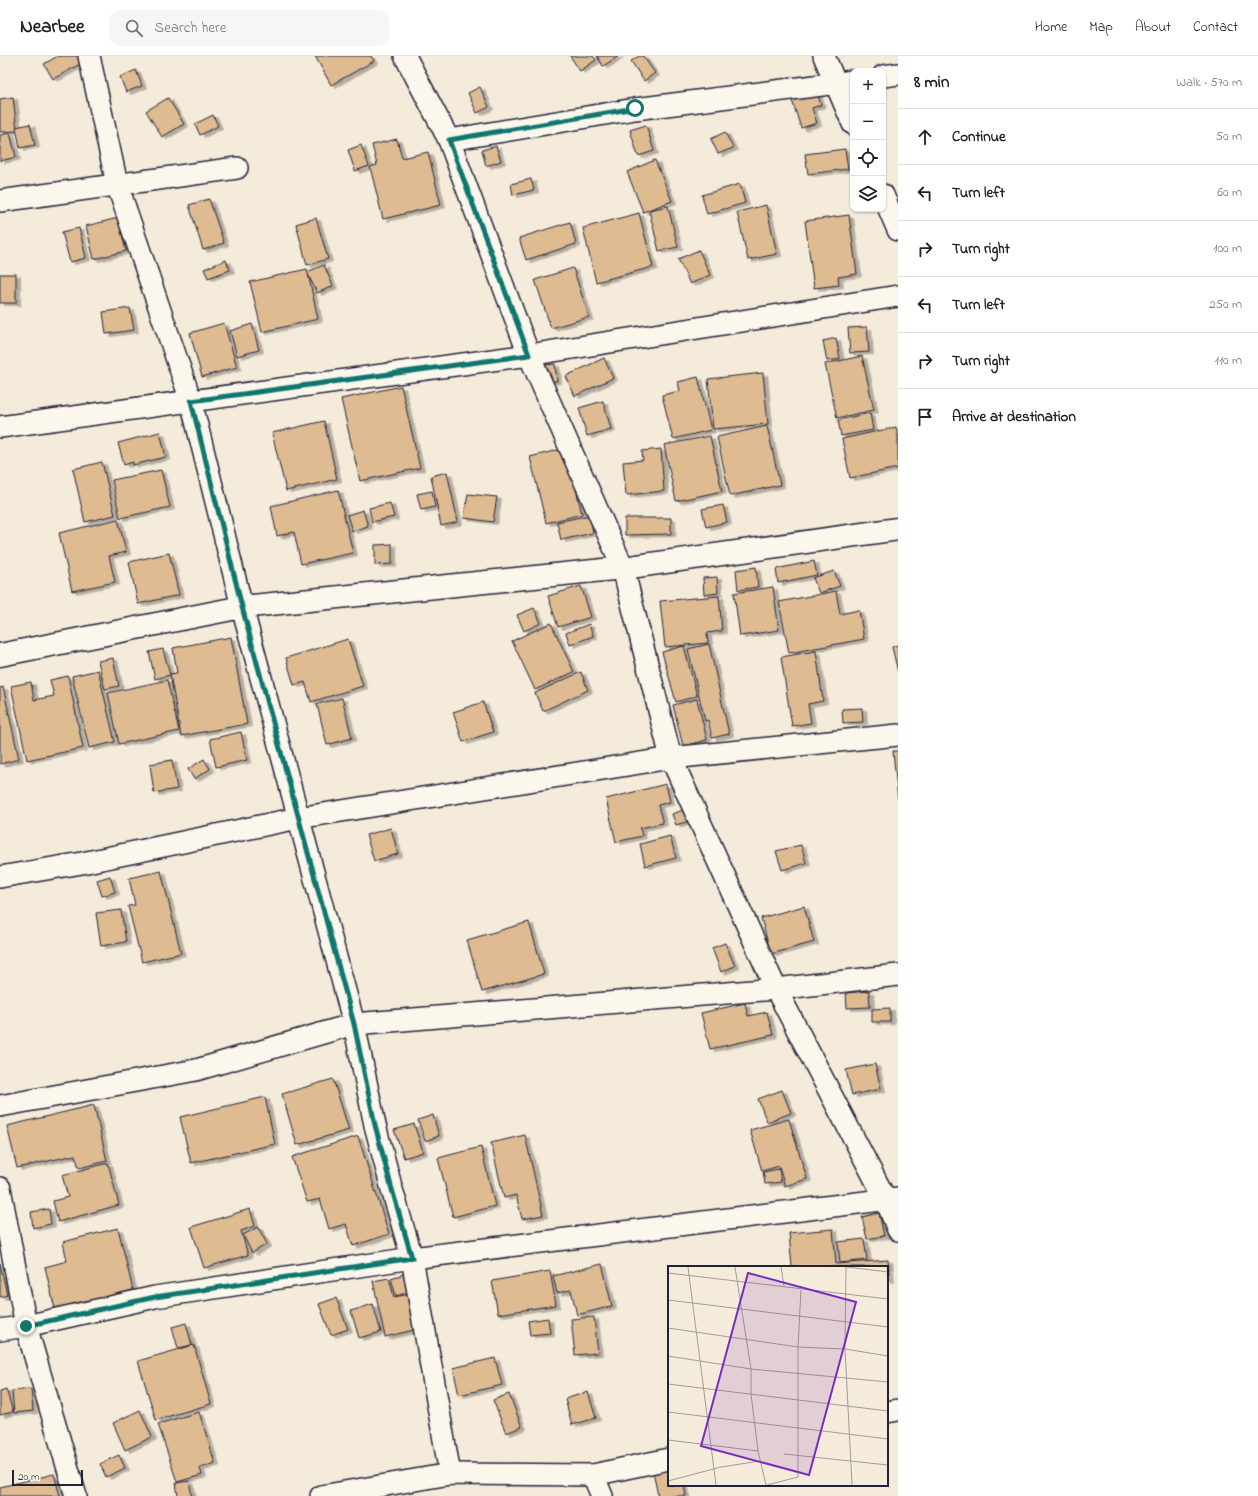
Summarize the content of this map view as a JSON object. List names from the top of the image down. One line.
{"scale_bar":"20 m","page":{"header":"Nearbee","search":"Search here","nav":["Home","Map","About","Contact"],"heading":["8 min","Walk · 570 m"],"map_buttons":["+","−"],"list":[["Continue","50 m"],["Turn left","60 m"],["Turn right","100 m"],["Turn left","250 m"],["Turn right","110 m"],"Arrive at destination"],"scale":"20 m"}}
